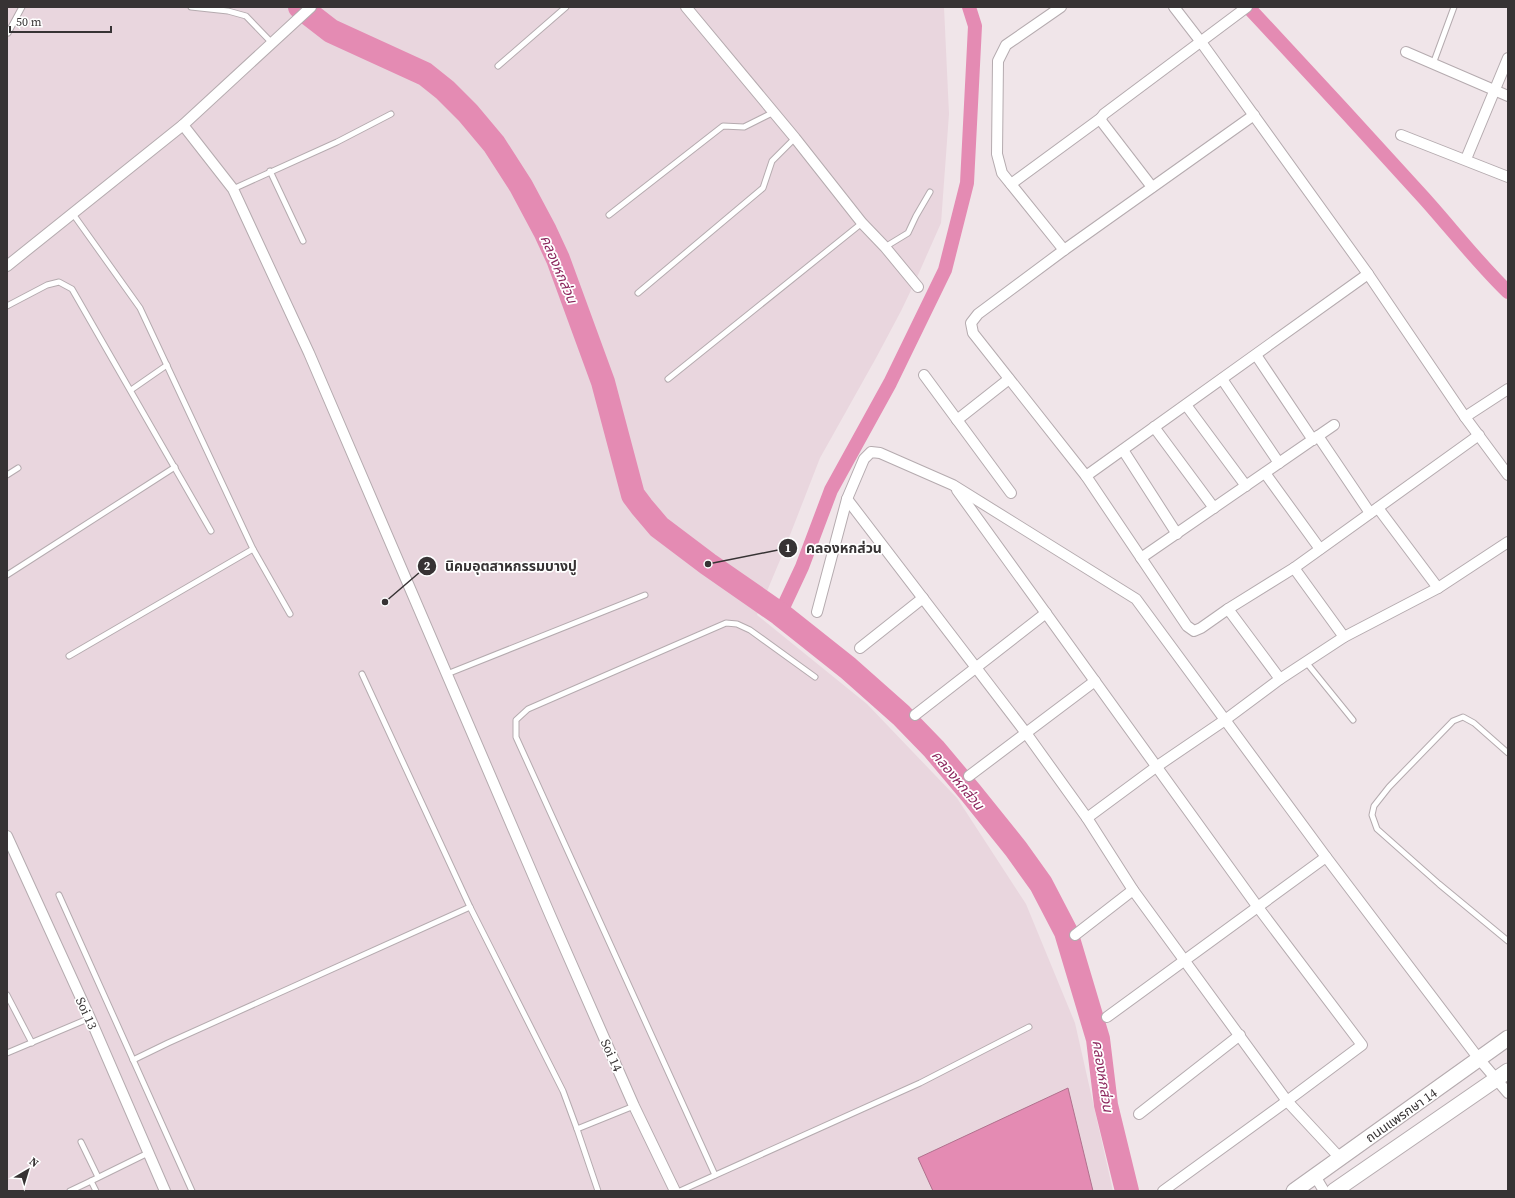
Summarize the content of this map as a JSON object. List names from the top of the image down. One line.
{"streets":{"main road":["ถนนแพรกษา 14"],"street":["Soi 13","Soi 14"]},"water":["คลองหกส่วน"],"places":["คลองหกส่วน","นิคมอุตสาหกรรมบางปู"],"scale_bar":"50 m","north":"top right"}
